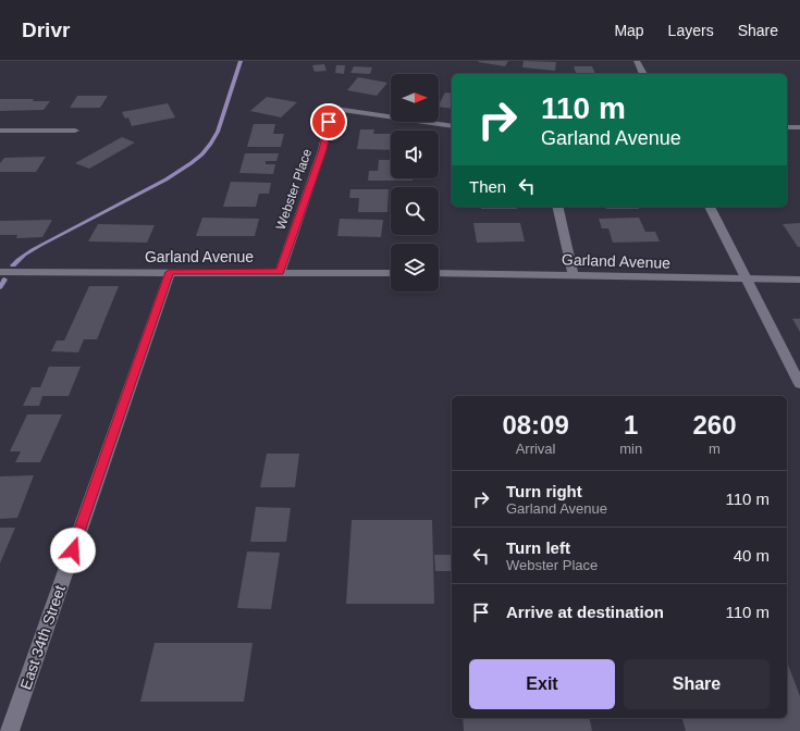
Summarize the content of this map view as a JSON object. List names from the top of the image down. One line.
{"streets":{"street":["Webster Place","Garland Avenue","East 34th Street"]},"crossings":[["Webster Place","Garland Avenue"],["Garland Avenue","East 34th Street"]],"north":"right","page":{"header":"Drivr","nav":["Map","Layers","Share"],"turn":["110 m","Garland Avenue"],"then":"Then","eta":["08:09","Arrival","1","min","260","m"],"list":[{"name":"Turn right","note":"Garland Avenue","value":"110 m"},{"name":"Turn left","note":"Webster Place","value":"40 m"},{"name":"Arrive at destination","value":"110 m"}],"buttons":["Exit","Share"]}}
